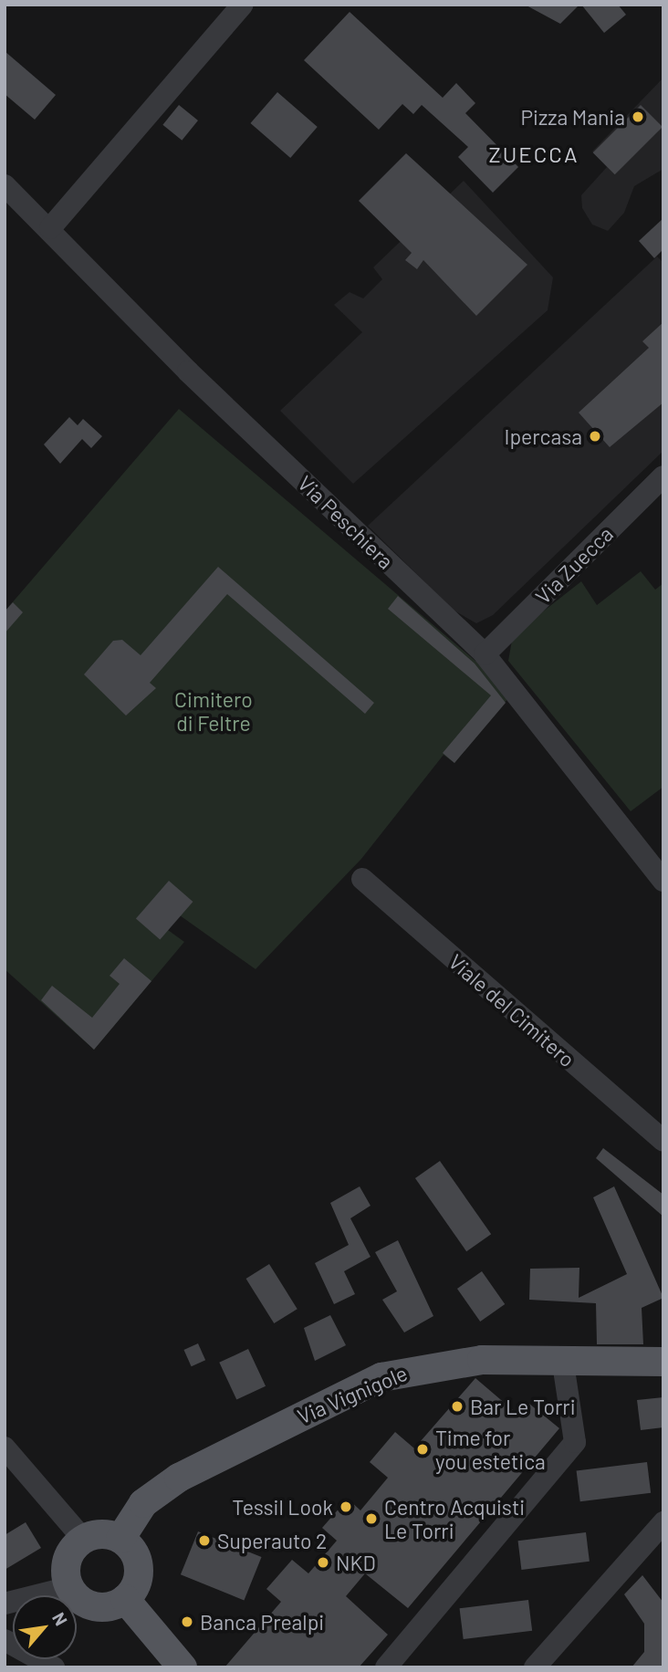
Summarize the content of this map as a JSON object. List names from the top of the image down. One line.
{"streets":{"main road":["Via Vignigole"],"street":["Via Peschiera","Via Zuecca","Viale del Cimitero"]},"crossings":[["Via Peschiera","Via Zuecca"]],"districts":["ZUECCA"],"parks":["Cimitero di Feltre"],"places":["Pizza Mania","Ipercasa","Bar Le Torri","Time for you estetica","Tessil Look","Centro Acquisti Le Torri","Superauto 2","NKD","Banca Prealpi"],"north":"top right"}
